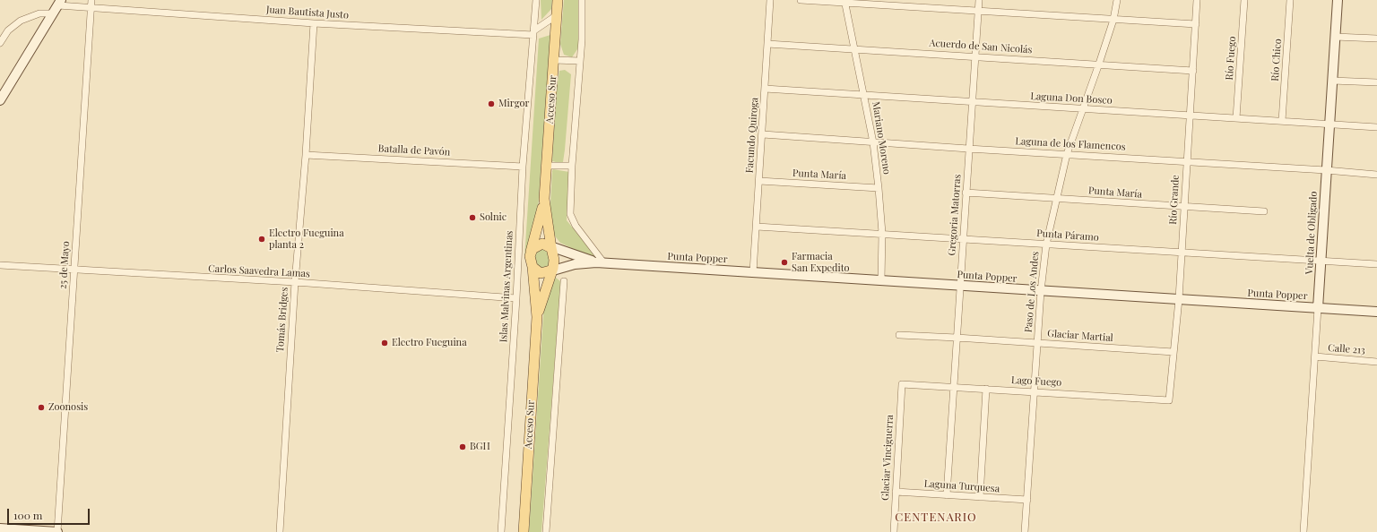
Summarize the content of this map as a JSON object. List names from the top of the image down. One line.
{"streets":{"main road":["Acceso Sur"],"street":["Juan Bautista Justo","Acuerdo de San Nicolás","Río Fuego","Río Chico","Laguna Don Bosco","Facundo Quiroga","Mariano Moreno","Laguna de los Flamencos","Batalla de Pavón","Punta María","Río Grande","Gregoria Matorras","Vuelta de Obligado","Punta Páramo","Punta Popper","25 de Mayo","Carlos Saavedra Lamas","Islas Malvinas Argentinas","Paso de Los Andes","Tomás Bridges","Glaciar Martial","Calle 213","Lago Fuego","Glaciar Vinciguerra","Laguna Turquesa"]},"crossings":[["Juan Bautista Justo","25 de Mayo"],["Juan Bautista Justo","Islas Malvinas Argentinas"],["Juan Bautista Justo","Tomás Bridges"],["Acuerdo de San Nicolás","Facundo Quiroga"],["Acuerdo de San Nicolás","Mariano Moreno"],["Acuerdo de San Nicolás","Río Grande"],["Acuerdo de San Nicolás","Gregoria Matorras"],["Acuerdo de San Nicolás","Paso de Los Andes"],["Río Fuego","Laguna Don Bosco"],["Río Chico","Laguna Don Bosco"],["Laguna Don Bosco","Facundo Quiroga"],["Laguna Don Bosco","Mariano Moreno"],["Laguna Don Bosco","Río Grande"],["Laguna Don Bosco","Gregoria Matorras"],["Laguna Don Bosco","Vuelta de Obligado"],["Laguna Don Bosco","Paso de Los Andes"],["Acceso Sur","Punta Popper"],["Facundo Quiroga","Laguna de los Flamencos"],["Facundo Quiroga","Punta María"],["Facundo Quiroga","Punta Páramo"],["Facundo Quiroga","Punta Popper"],["Mariano Moreno","Laguna de los Flamencos"],["Mariano Moreno","Punta María"],["Mariano Moreno","Punta Páramo"],["Mariano Moreno","Punta Popper"],["Laguna de los Flamencos","Río Grande"],["Laguna de los Flamencos","Gregoria Matorras"],["Laguna de los Flamencos","Vuelta de Obligado"],["Laguna de los Flamencos","Paso de Los Andes"],["Batalla de Pavón","Islas Malvinas Argentinas"],["Batalla de Pavón","Tomás Bridges"],["Punta María","Río Grande"],["Punta María","Gregoria Matorras"],["Punta María","Paso de Los Andes"],["Río Grande","Punta Páramo"],["Río Grande","Punta Popper"],["Río Grande","Glaciar Martial"],["Río Grande","Lago Fuego"],["Gregoria Matorras","Punta Páramo"],["Gregoria Matorras","Punta Popper"],["Gregoria Matorras","Glaciar Martial"],["Gregoria Matorras","Lago Fuego"],["Gregoria Matorras","Laguna Turquesa"],["Vuelta de Obligado","Punta Páramo"],["Vuelta de Obligado","Punta Popper"],["Vuelta de Obligado","Calle 213"],["Punta Páramo","Paso de Los Andes"],["Punta Popper","Paso de Los Andes"],["25 de Mayo","Carlos Saavedra Lamas"],["Carlos Saavedra Lamas","Islas Malvinas Argentinas"],["Carlos Saavedra Lamas","Tomás Bridges"],["Paso de Los Andes","Glaciar Martial"],["Paso de Los Andes","Lago Fuego"],["Paso de Los Andes","Laguna Turquesa"],["Lago Fuego","Glaciar Vinciguerra"],["Glaciar Vinciguerra","Laguna Turquesa"]],"districts":["CENTENARIO"],"places":["Mirgor","Solnic","Electro Fueguina planta 2","Farmacia San Expedito","Electro Fueguina","Zoonosis","BGH"],"scale_bar":"100 m"}
